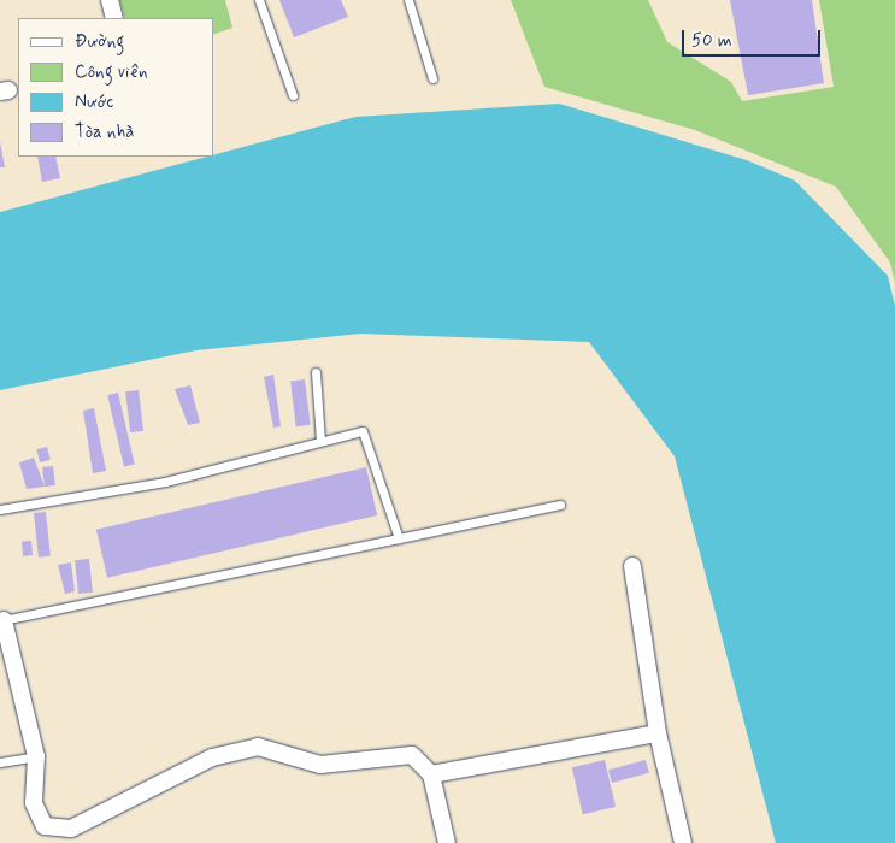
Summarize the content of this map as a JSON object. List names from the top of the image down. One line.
{"legend":["Đường","Công viên","Nước","Tòa nhà"],"scale_bar":"50 m"}
